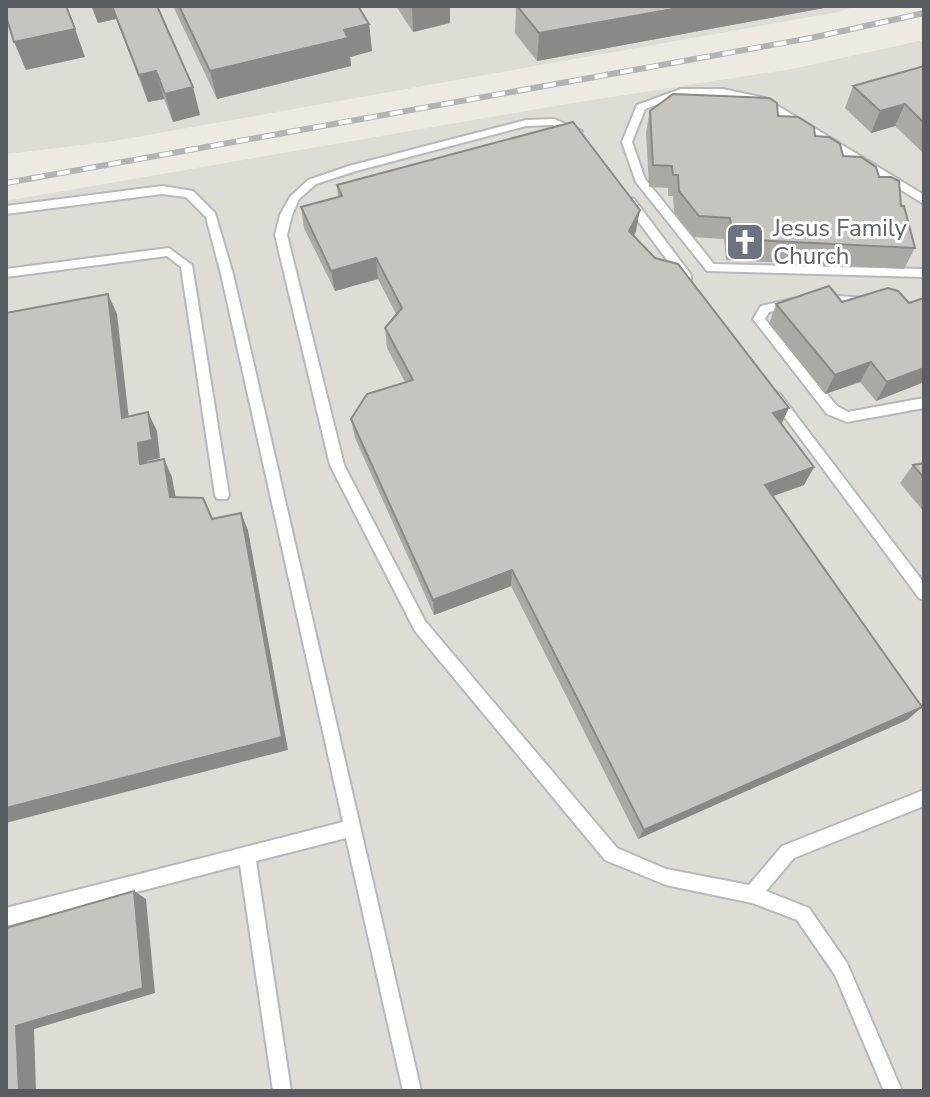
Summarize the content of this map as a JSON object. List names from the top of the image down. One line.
{"places":{"church":["Jesus Family Church"]}}
